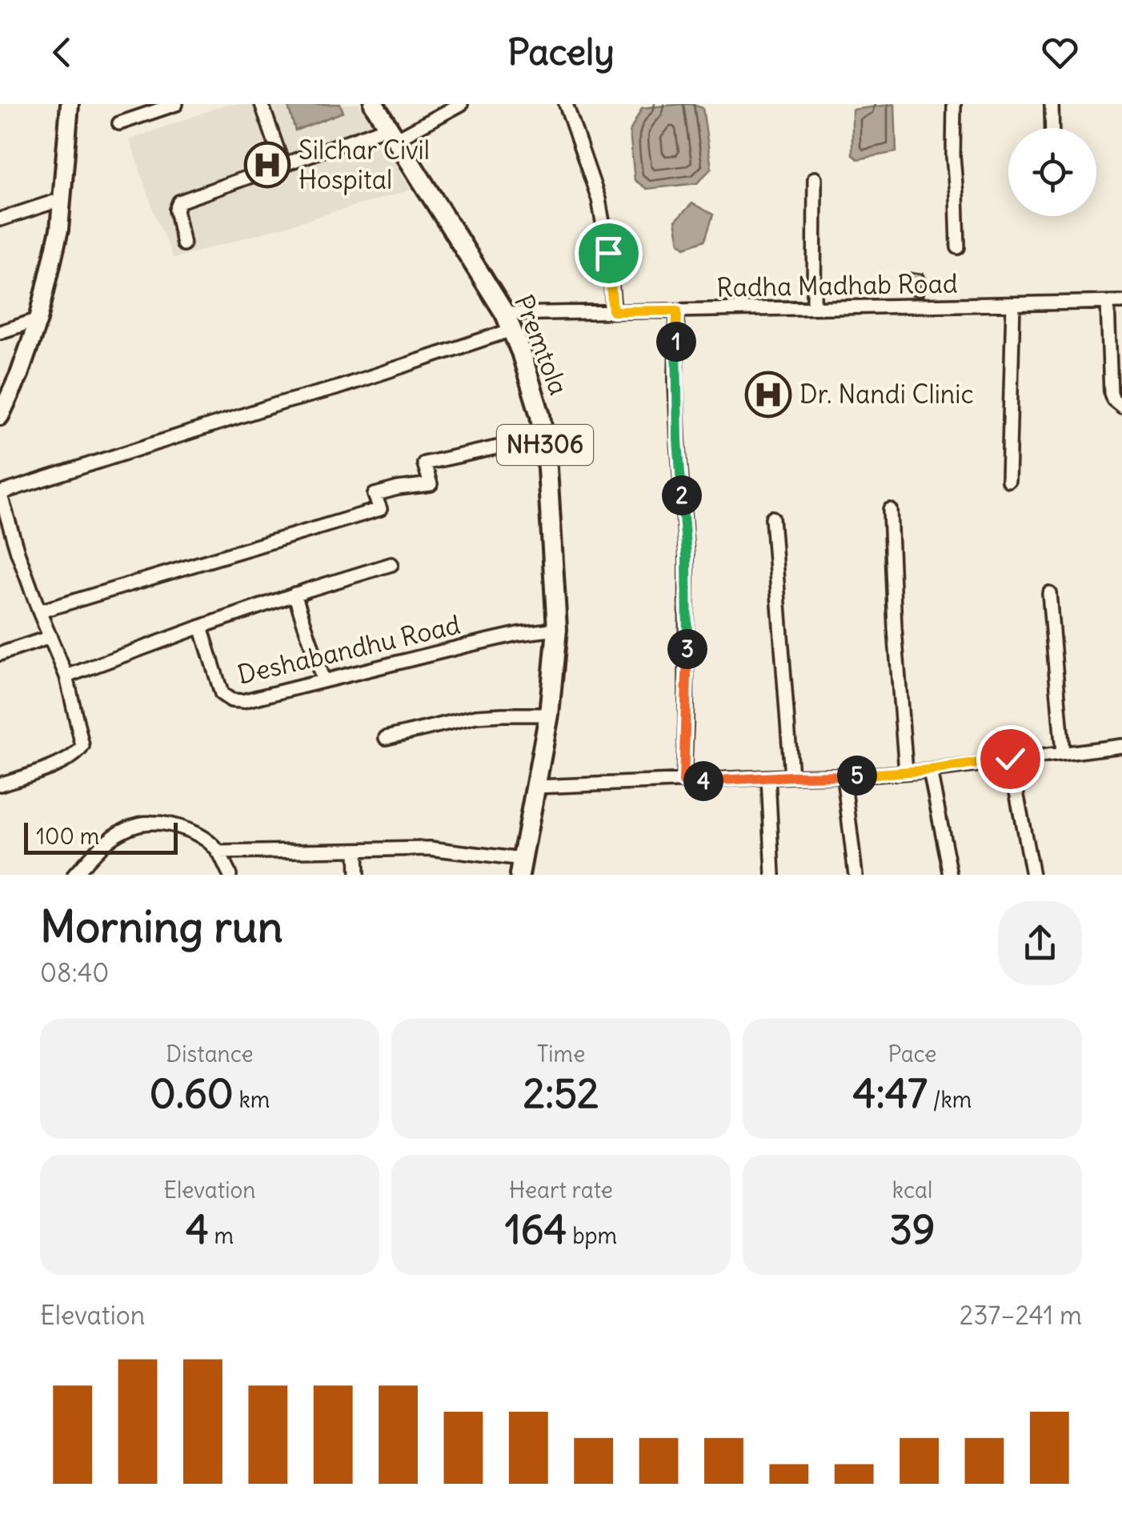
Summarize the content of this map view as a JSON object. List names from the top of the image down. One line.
{"streets":{"highway":["Premtola","NH306"],"street":["Radha Madhab Road","Deshabandhu Road"]},"crossings":[["Radha Madhab Road","Premtola"],["Premtola","NH306"],["Premtola","Deshabandhu Road"]],"places":{"hospital":["Silchar Civil Hospital","Dr. Nandi Clinic"]},"scale_bar":"100 m","page":{"header":"Pacely","pins":["1","2","3","5","4"],"scale":"100 m","heading":["Morning run","08:40"],"stats":[["Distance","0.60 km"],["Time","2:52"],["Pace","4:47 /km"],["Elevation","4 m"],["Heart rate","164 bpm"],["kcal","39"]],"chart":["Elevation","237–241 m"]}}
